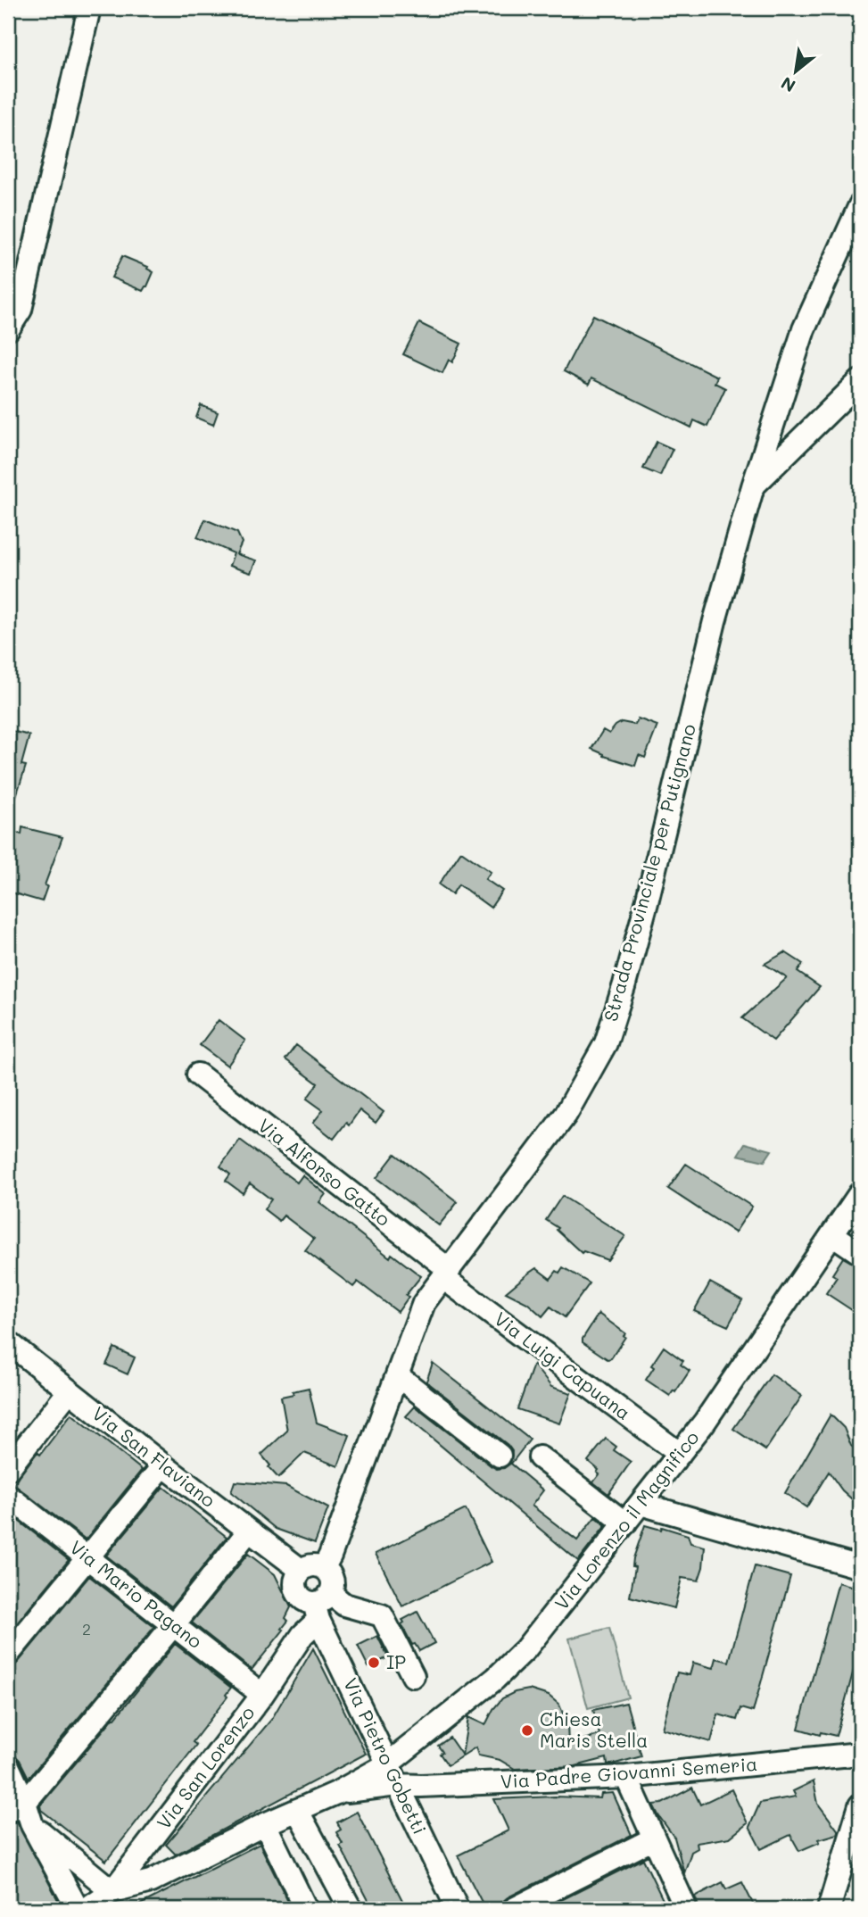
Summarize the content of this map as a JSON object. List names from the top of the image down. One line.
{"streets":{"street":["Strada Provinciale per Putignano","Via Alfonso Gatto","Via Luigi Capuana","Via San Flaviano","Via Lorenzo il Magnifico","Via Mario Pagano","Via Pietro Gobetti","Via San Lorenzo","Via Padre Giovanni Semeria"]},"crossings":[["Strada Provinciale per Putignano","Via Alfonso Gatto"],["Strada Provinciale per Putignano","Via Luigi Capuana"],["Strada Provinciale per Putignano","Via San Flaviano"],["Strada Provinciale per Putignano","Via Pietro Gobetti"],["Strada Provinciale per Putignano","Via San Lorenzo"],["Via Alfonso Gatto","Via Luigi Capuana"],["Via Luigi Capuana","Via Lorenzo il Magnifico"],["Via San Flaviano","Via Pietro Gobetti"],["Via San Flaviano","Via San Lorenzo"],["Via Lorenzo il Magnifico","Via Pietro Gobetti"],["Via Lorenzo il Magnifico","Via San Lorenzo"],["Via Lorenzo il Magnifico","Via Padre Giovanni Semeria"],["Via Mario Pagano","Via San Lorenzo"],["Via Pietro Gobetti","Via San Lorenzo"],["Via Pietro Gobetti","Via Padre Giovanni Semeria"]],"places":["IP","Chiesa Maris Stella"],"house_numbers":["2"],"north":"bottom left"}
